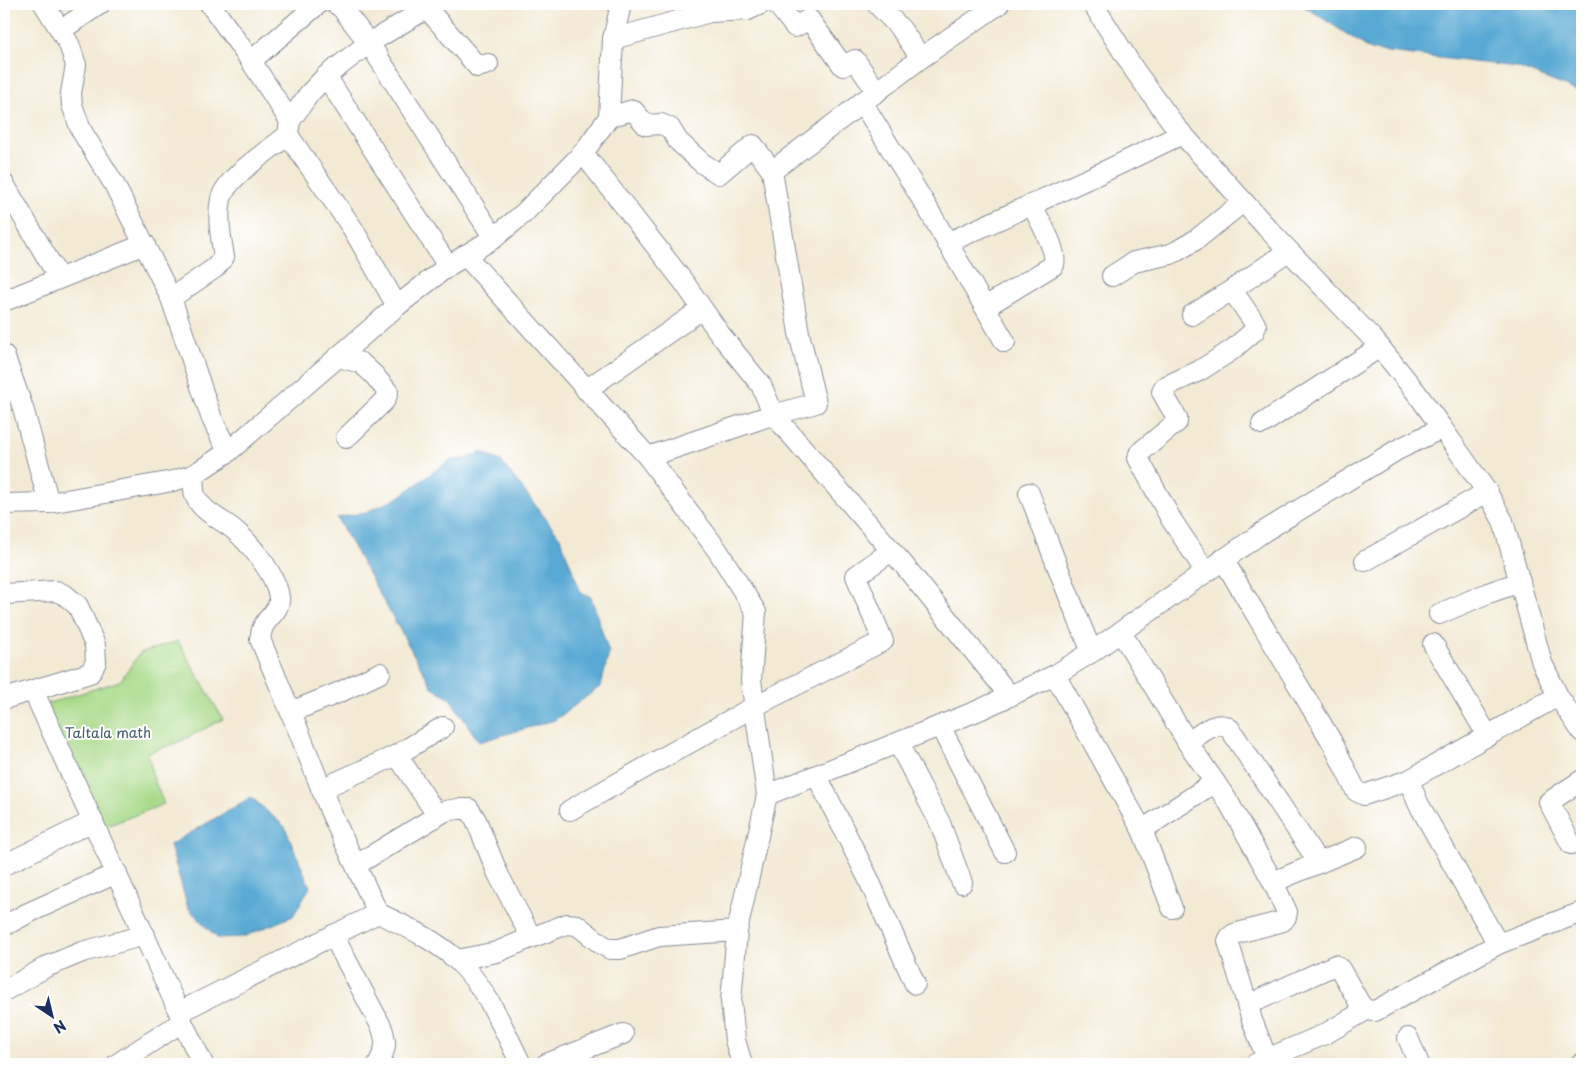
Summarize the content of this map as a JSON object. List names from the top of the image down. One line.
{"parks":["Taltala math"],"north":"bottom right"}
